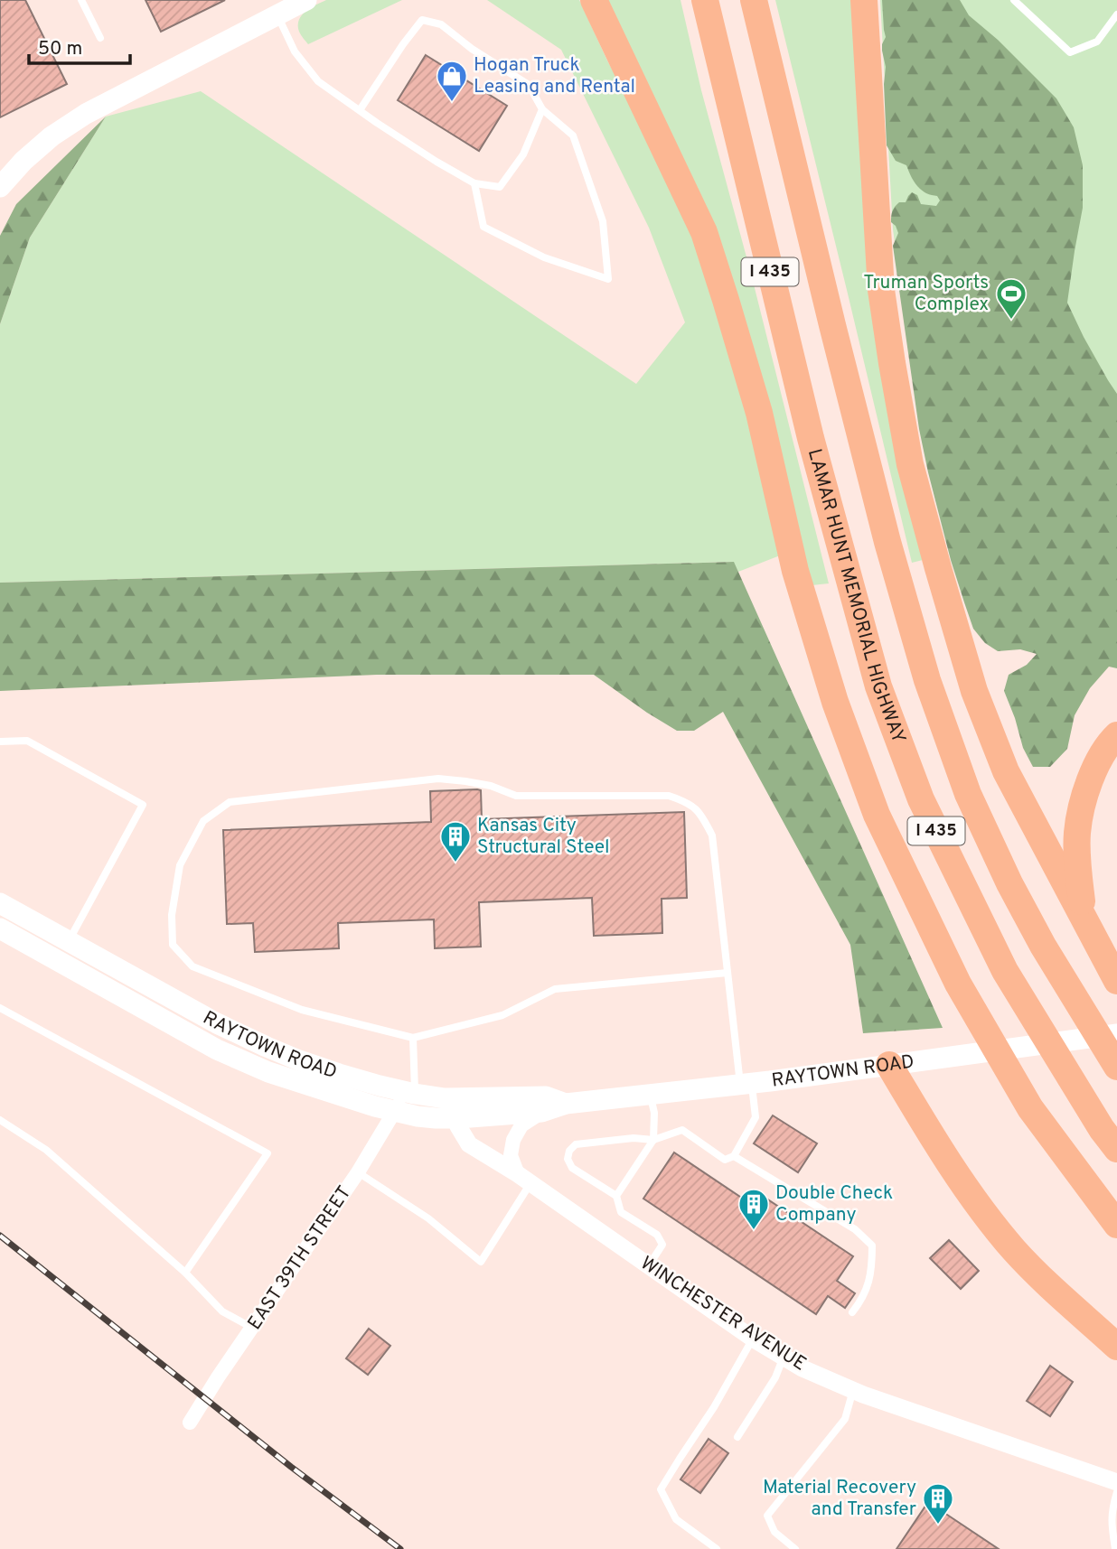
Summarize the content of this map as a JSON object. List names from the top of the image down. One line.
{"streets":{"highway":["I 435","LAMAR HUNT MEMORIAL HIGHWAY"],"main road":["RAYTOWN ROAD"],"street":["EAST 39TH STREET","WINCHESTER AVENUE"]},"crossings":[["RAYTOWN ROAD","EAST 39TH STREET"],["RAYTOWN ROAD","WINCHESTER AVENUE"]],"places":{"shop":["Hogan Truck Leasing and Rental"],"sports":["Truman Sports Complex"],"building":["Kansas City Structural Steel","Double Check Company","Material Recovery and Transfer"]},"scale_bar":"50 m"}
